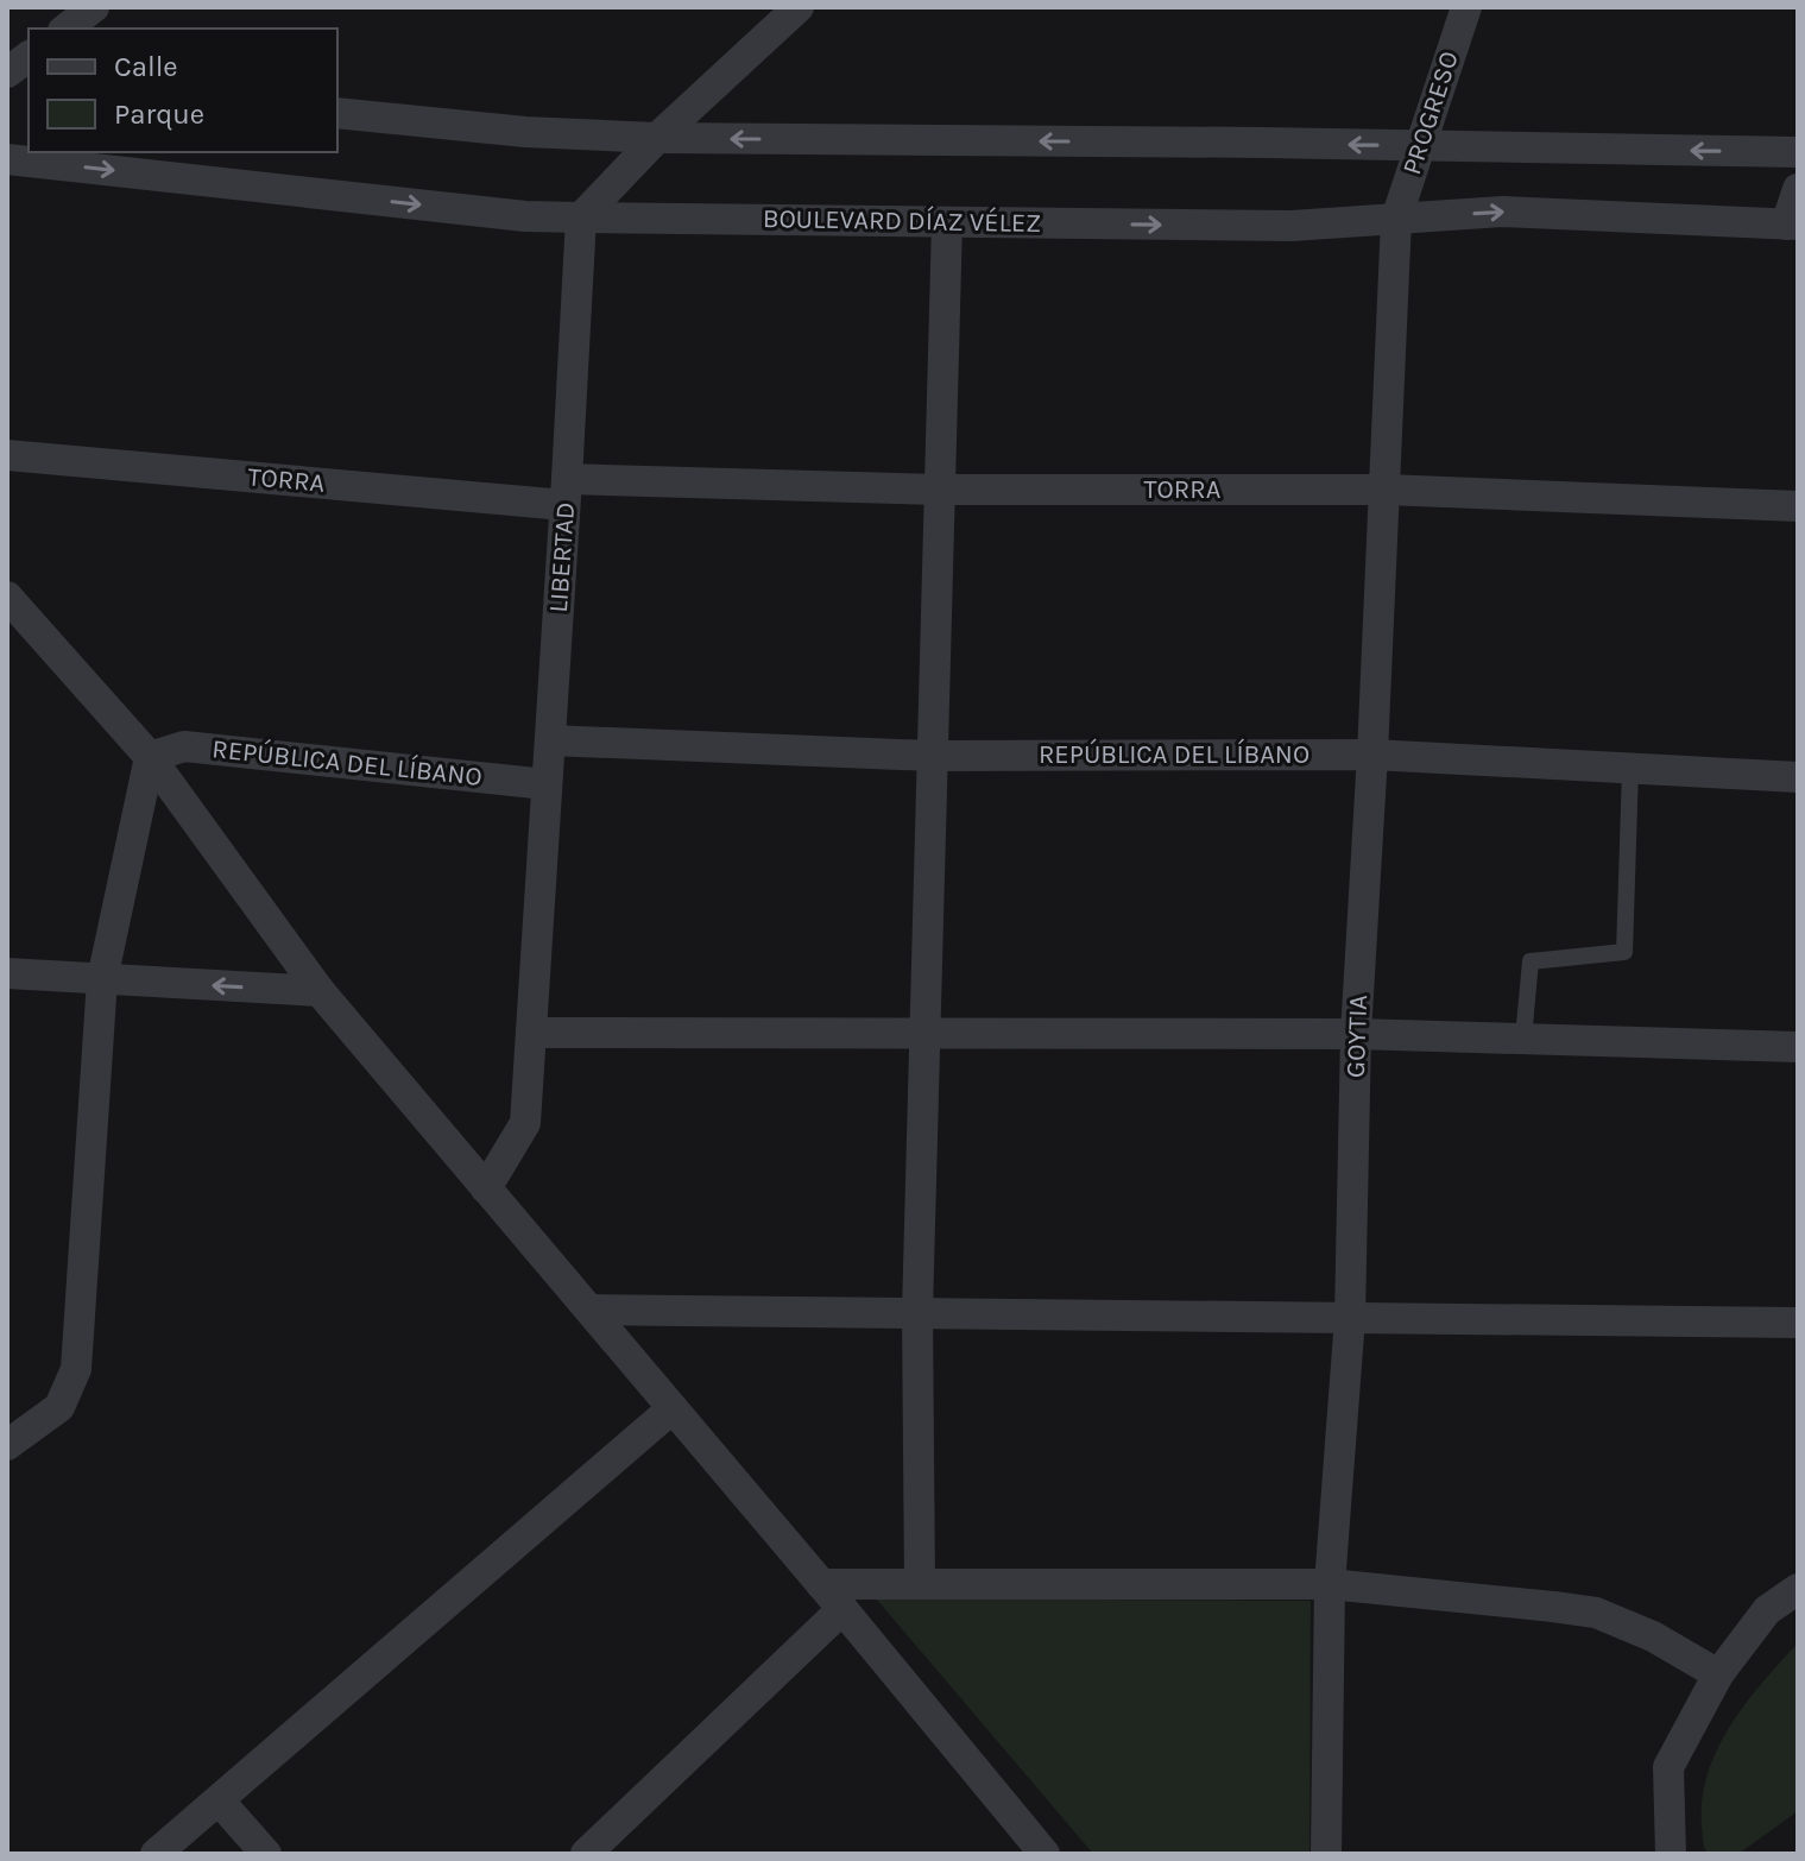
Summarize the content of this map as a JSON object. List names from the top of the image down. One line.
{"streets":{"street":["PROGRESO","BOULEVARD DÍAZ VÉLEZ","TORRA","LIBERTAD","REPÚBLICA DEL LÍBANO","GOYTIA"]},"crossings":[["PROGRESO","BOULEVARD DÍAZ VÉLEZ"],["PROGRESO","GOYTIA"],["BOULEVARD DÍAZ VÉLEZ","LIBERTAD"],["BOULEVARD DÍAZ VÉLEZ","GOYTIA"],["TORRA","LIBERTAD"],["TORRA","GOYTIA"],["LIBERTAD","REPÚBLICA DEL LÍBANO"],["REPÚBLICA DEL LÍBANO","GOYTIA"]],"legend":["Calle","Parque"]}
